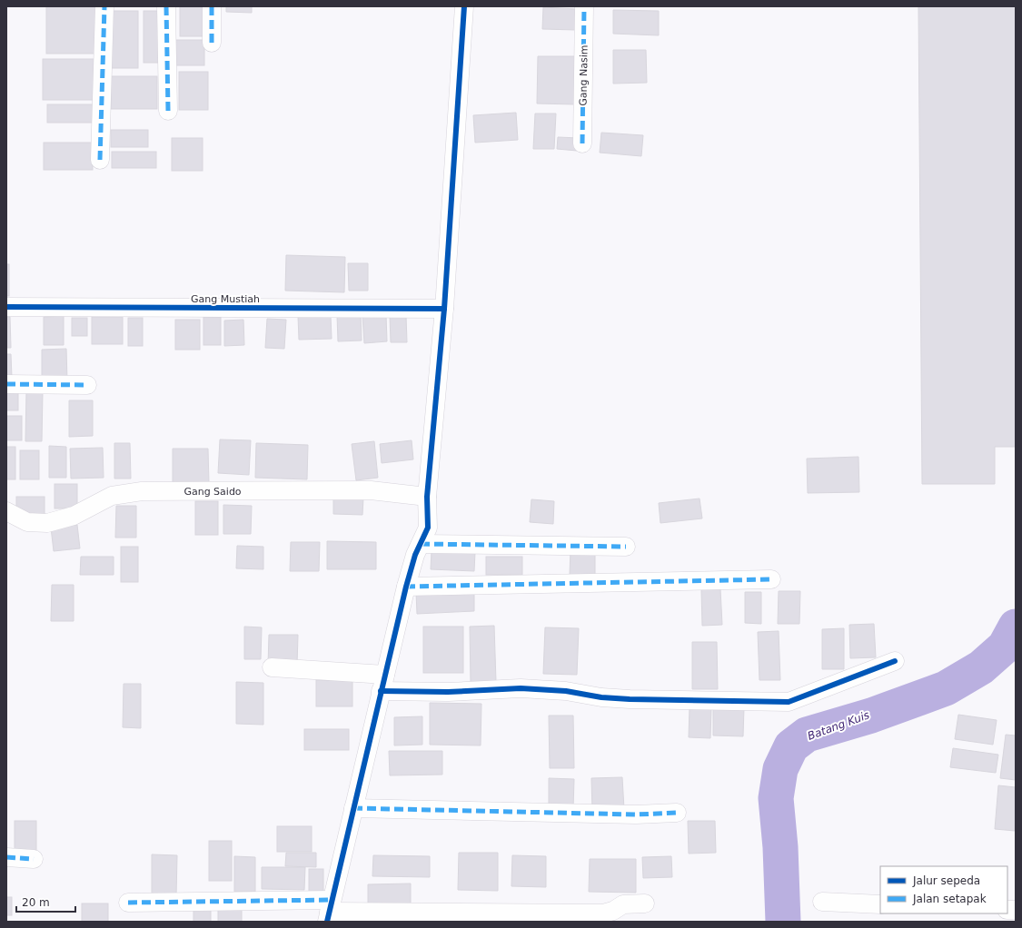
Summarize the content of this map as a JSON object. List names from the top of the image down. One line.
{"streets":{"street":["Gang Nasim","Gang Mustiah","Gang Saido"]},"water":["Batang Kuis"],"legend":["Jalur sepeda","Jalan setapak"],"scale_bar":"20 m"}
